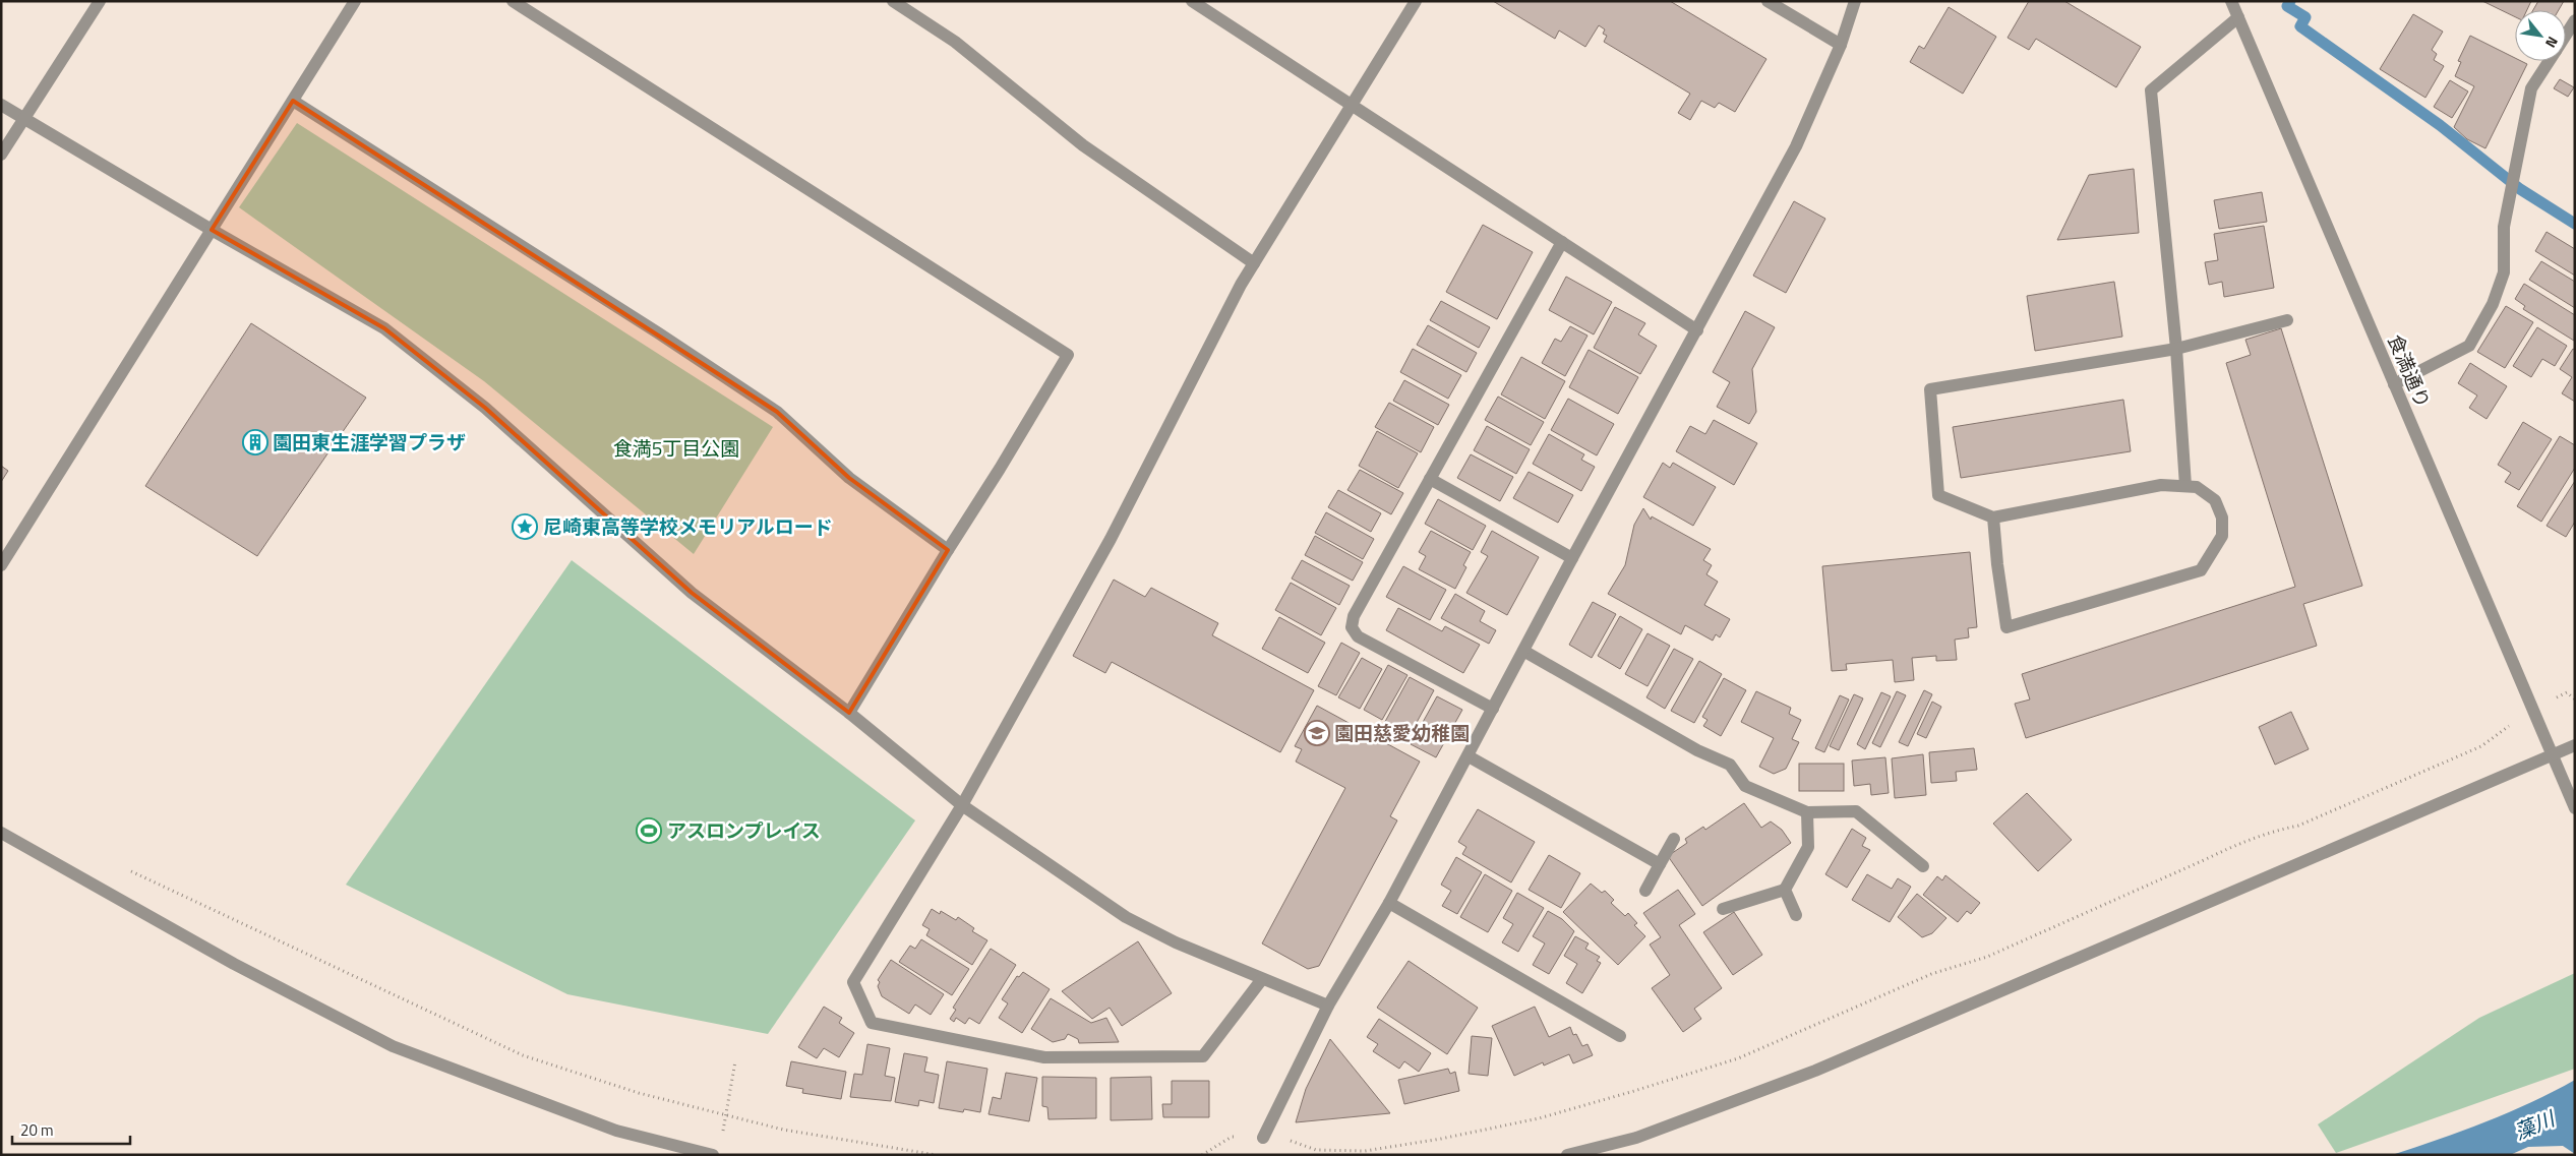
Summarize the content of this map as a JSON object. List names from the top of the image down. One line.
{"streets":{"street":["食満通り"]},"water":["藻川"],"parks":["食満5丁目公園"],"places":{"building":["園田東生涯学習プラザ"],"place":["尼崎東高等学校メモリアルロード"],"school or university":["園田慈愛幼稚園"],"sports":["アスロンプレイス"]},"scale_bar":"20 m","north":"bottom right"}
